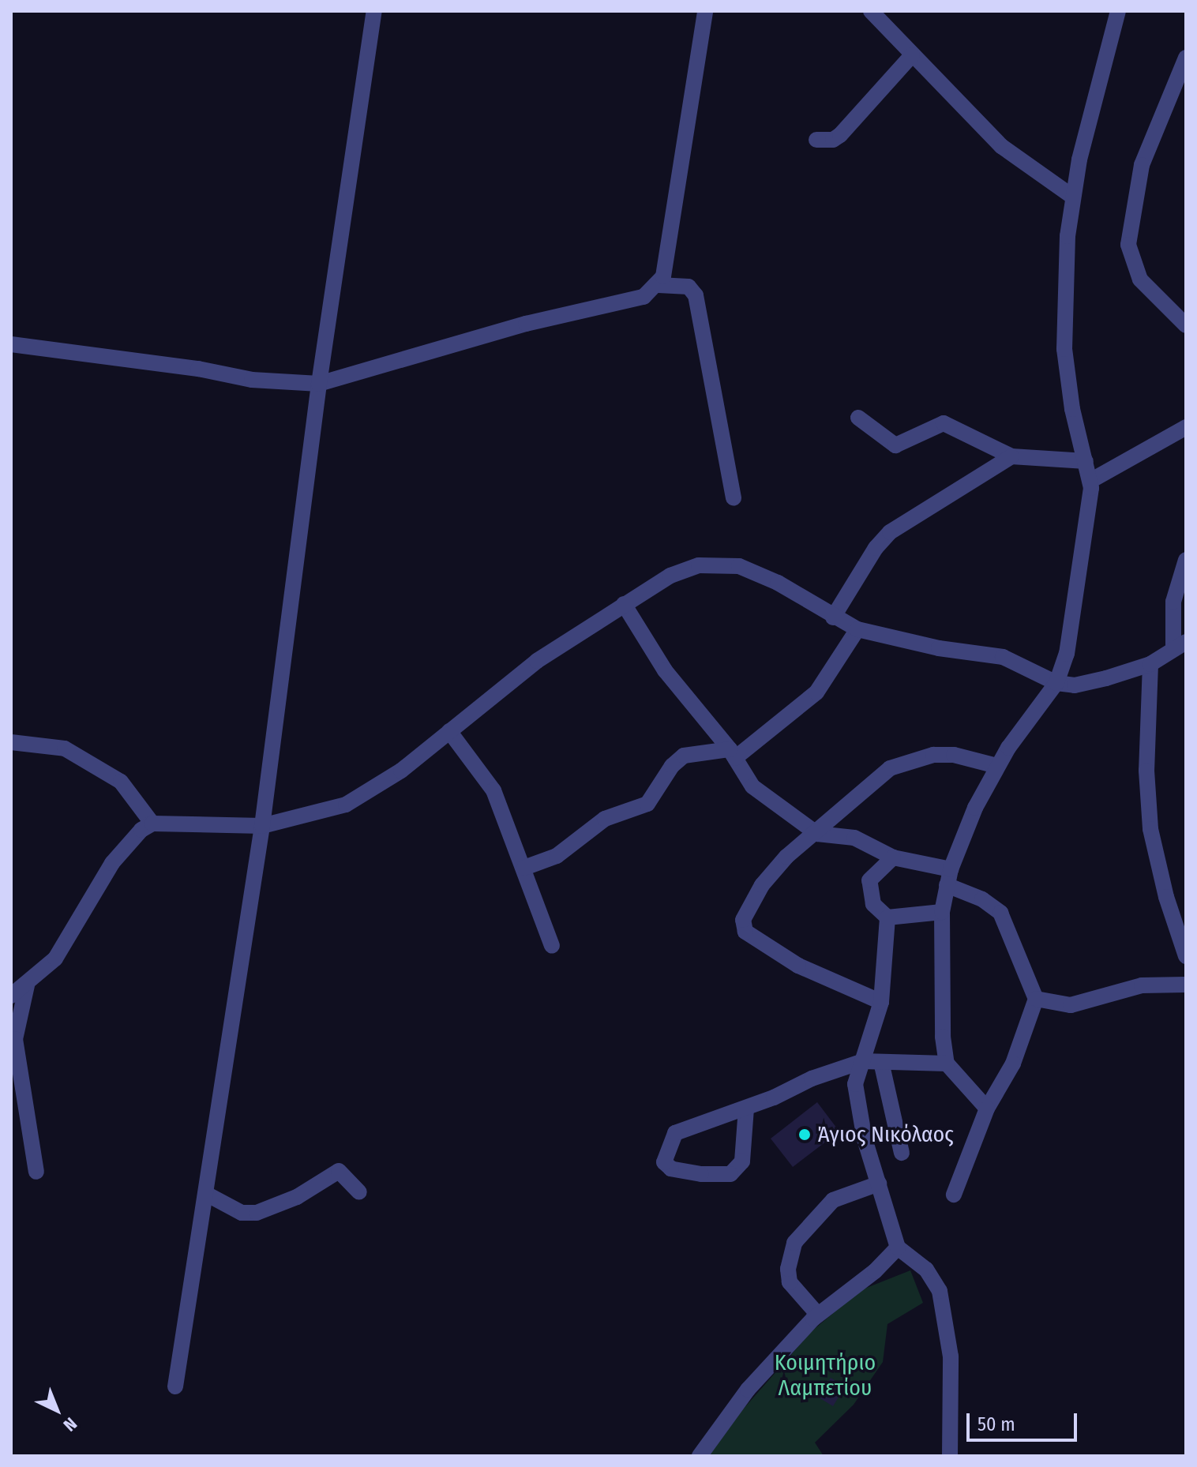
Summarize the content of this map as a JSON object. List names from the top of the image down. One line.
{"parks":["Κοιμητήριο Λαμπετίου"],"places":["Άγιος Νικόλαος"],"scale_bar":"50 m","north":"bottom right"}
